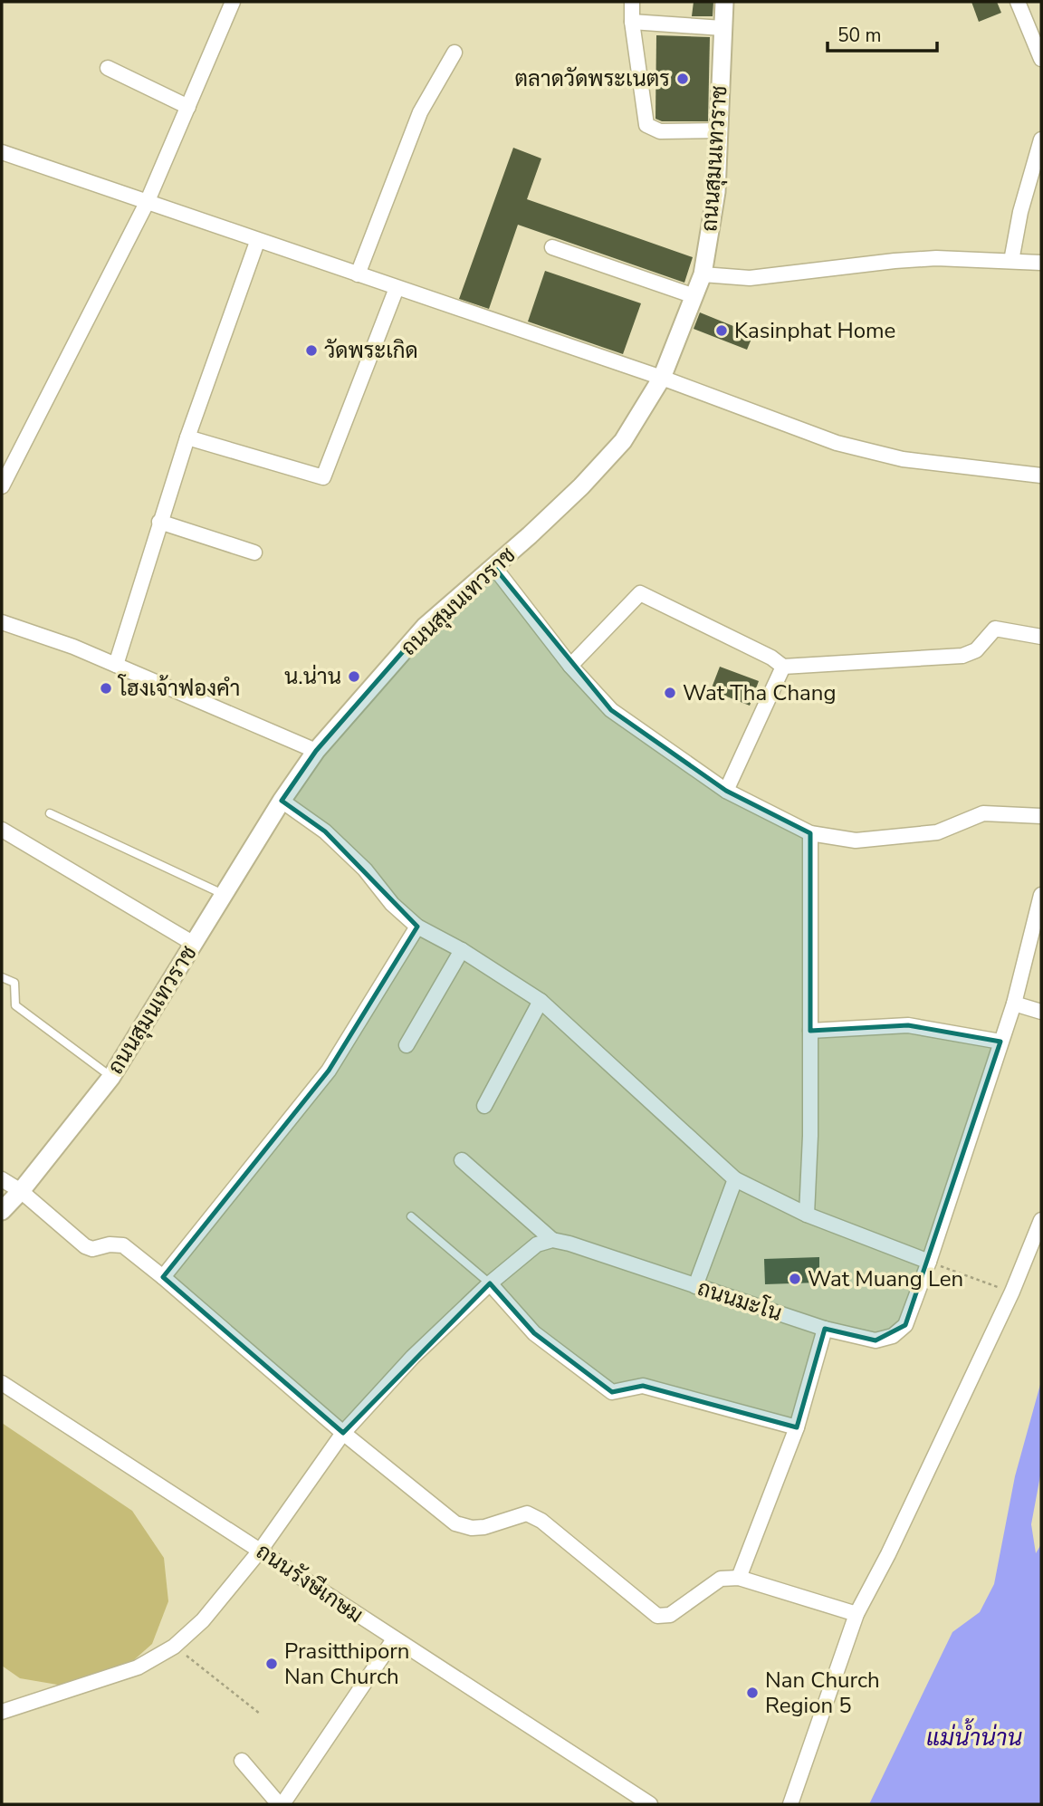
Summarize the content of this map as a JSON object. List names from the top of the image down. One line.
{"streets":{"street":["ถนนสุมนเทวราช","ถนนมะโน","ถนนรังษีเกษม"]},"water":["แม่น้ำน่าน"],"places":["ตลาดวัดพระเนตร","Kasinphat Home","วัดพระเกิด","น.น่าน","โฮงเจ้าฟองคำ","Wat Tha Chang","Wat Muang Len","Prasitthiporn Nan Church","Nan Church Region 5"],"scale_bar":"50 m"}
